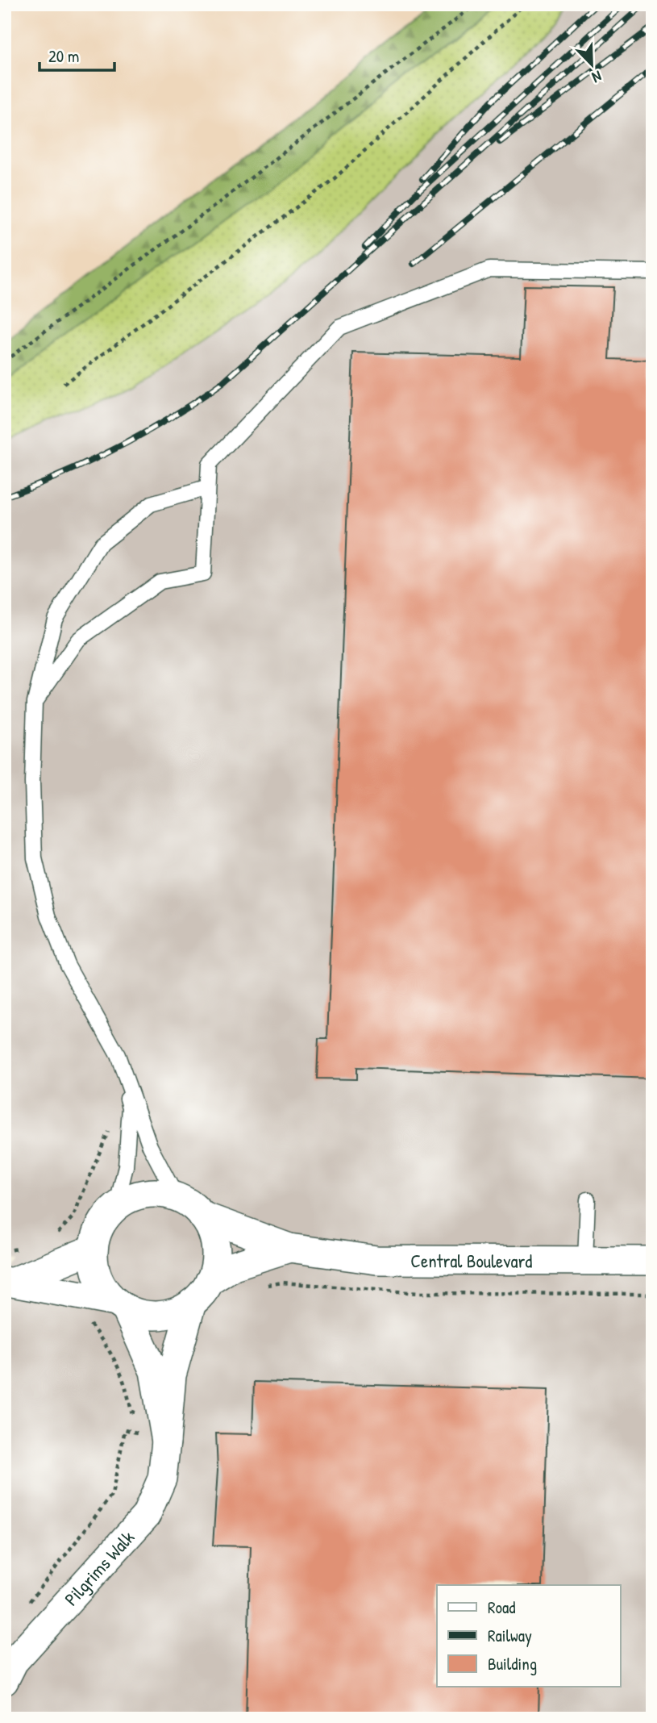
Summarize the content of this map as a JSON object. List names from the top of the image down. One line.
{"streets":{"street":["Central Boulevard","Pilgrims Walk"]},"crossings":[["Central Boulevard","Pilgrims Walk"]],"legend":["Road","Railway","Building"],"scale_bar":"20 m","north":"bottom right"}
